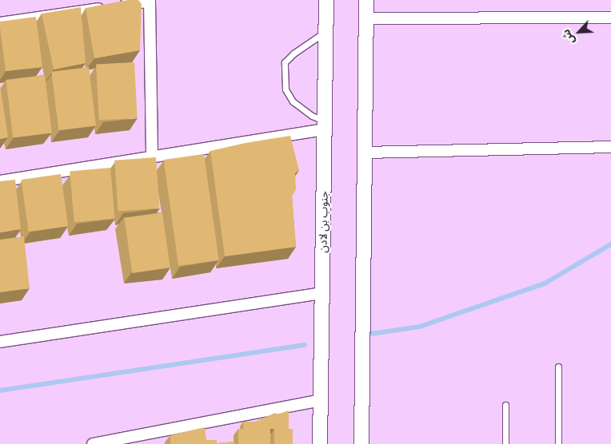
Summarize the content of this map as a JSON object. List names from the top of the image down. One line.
{"streets":{"street":["جنوب بن لادن"]},"north":"bottom left"}
